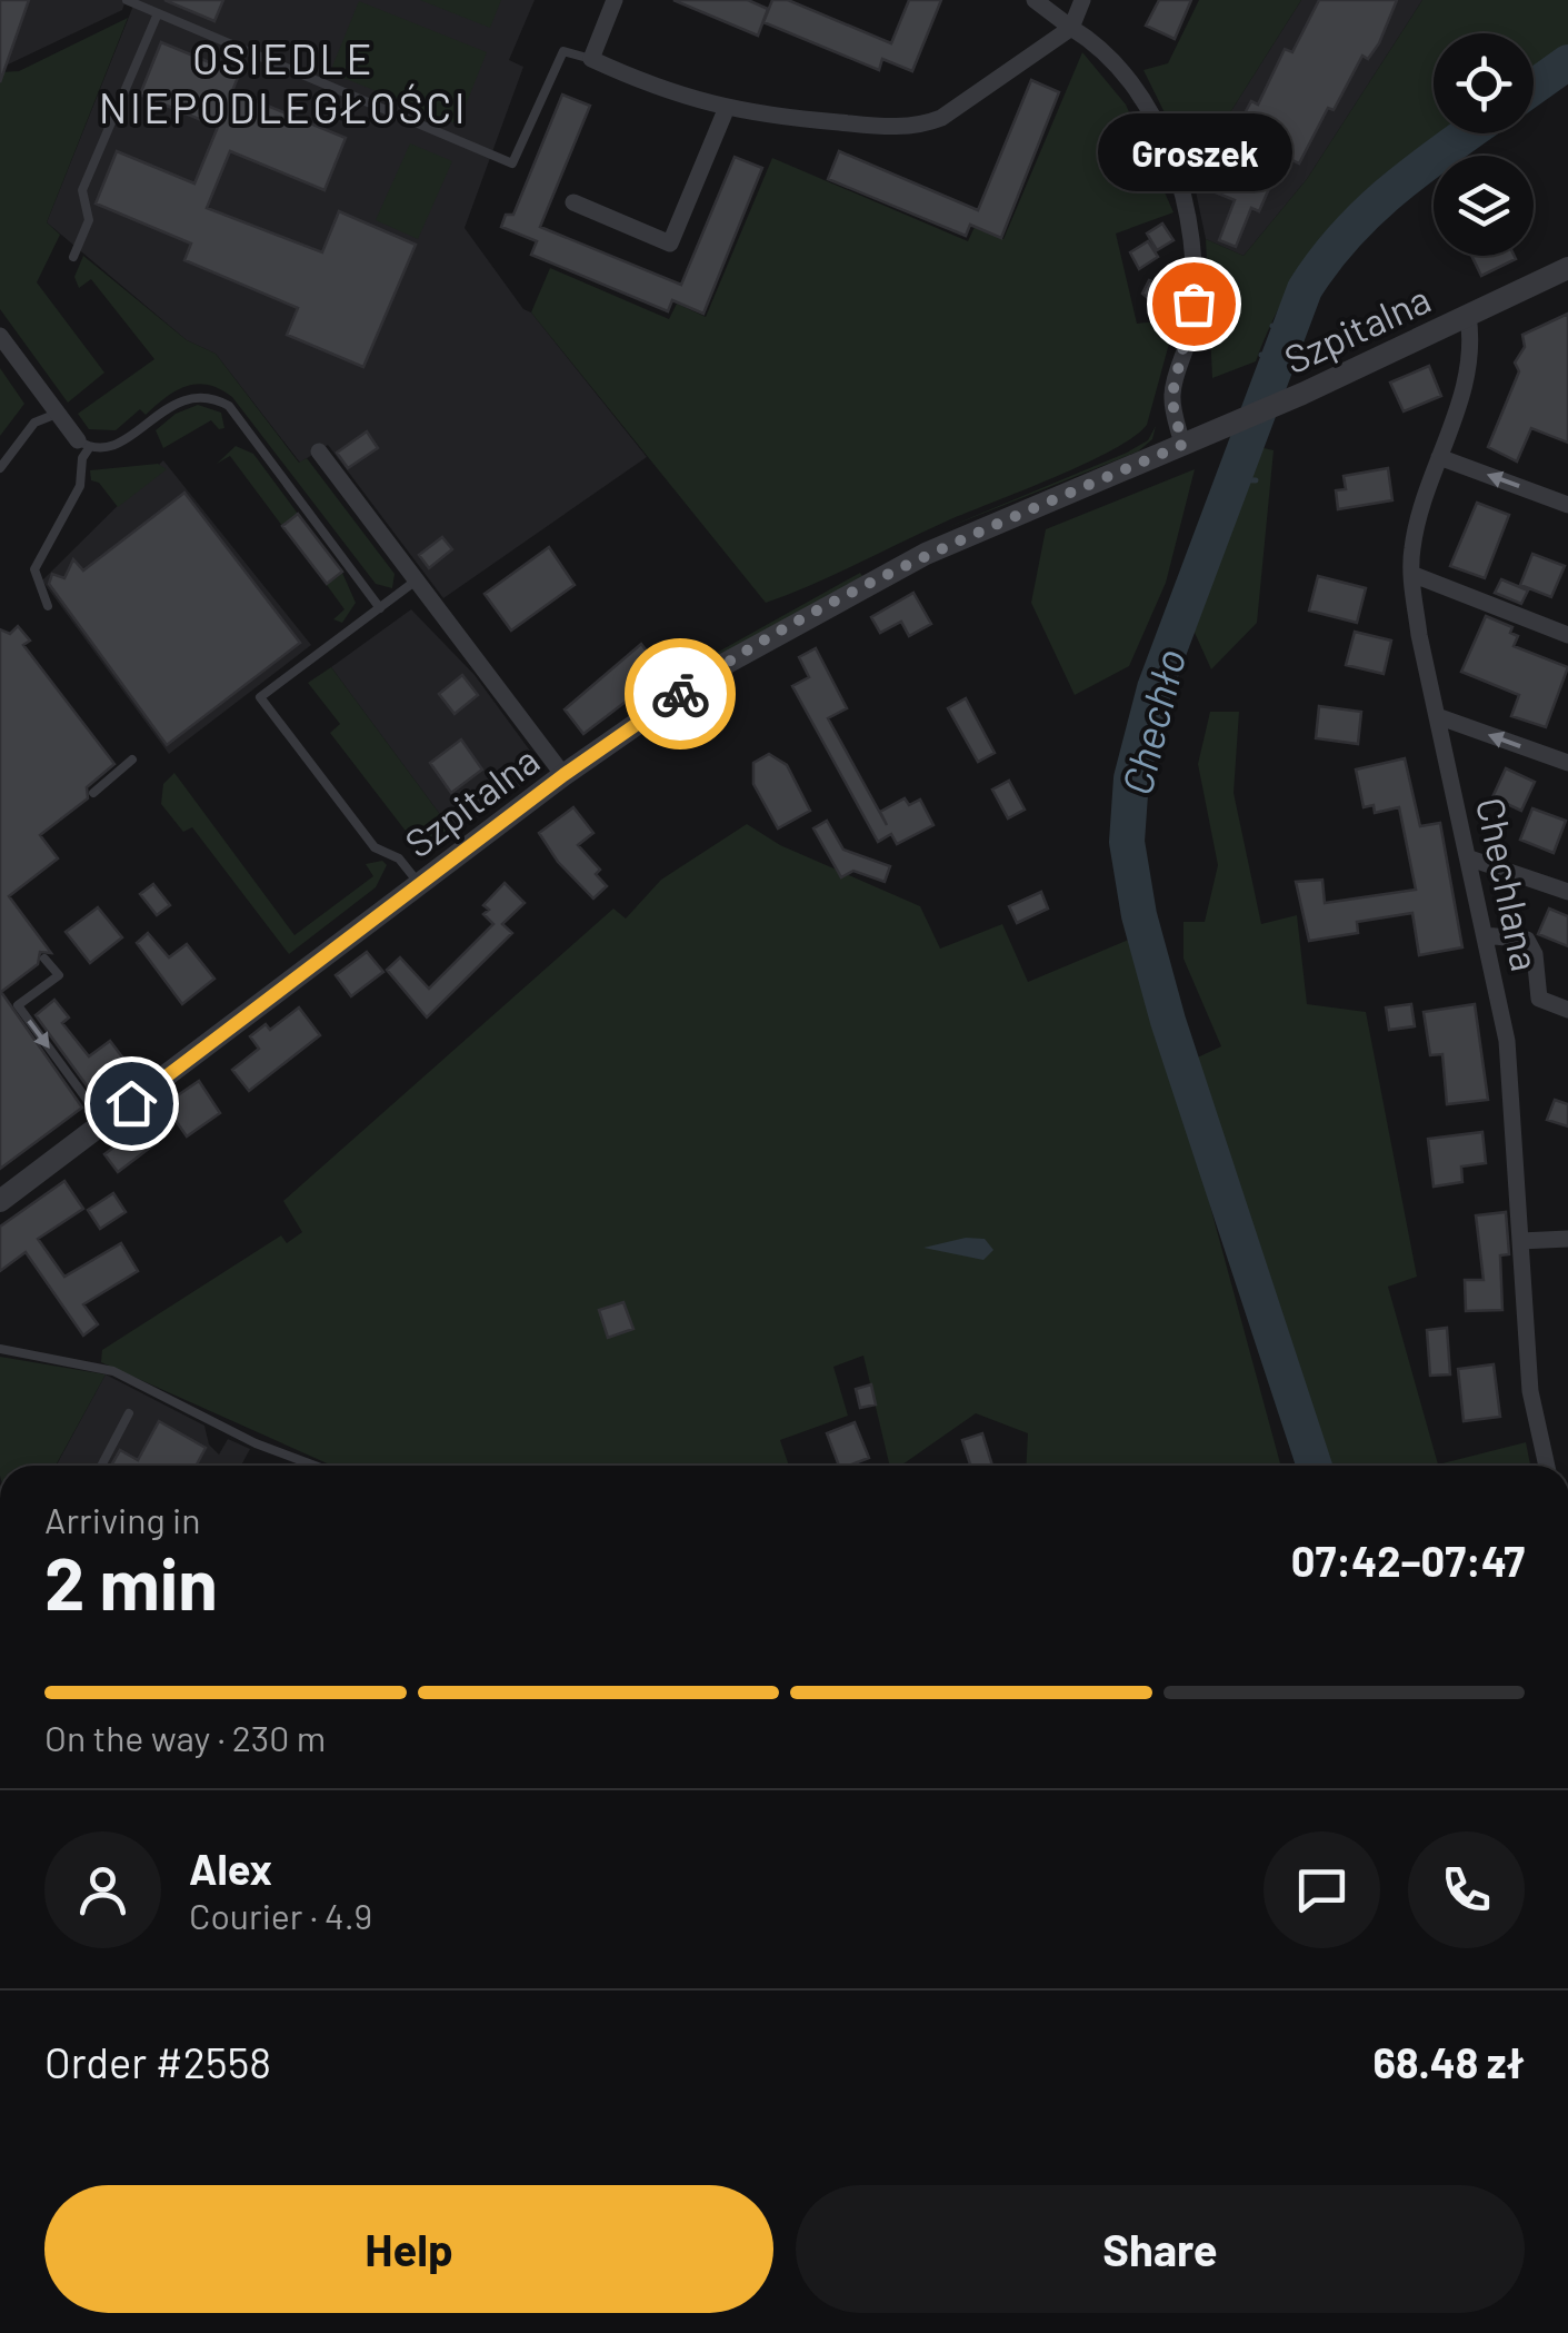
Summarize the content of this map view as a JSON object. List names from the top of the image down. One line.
{"streets":{"street":["Szpitalna","Chechlana"]},"crossings":[["Szpitalna","Chechlana"]],"districts":["OSIEDLE NIEPODLEGŁOŚCI"],"water":["Chechło"],"places":["Groszek"],"page":{"bubble":"Groszek","heading":["2 min","Arriving in","07:42–07:47"],"panel":["Alex","Courier · 4.9","Order #2558","68.48 zł"],"bar":"On the way · 230 m","buttons":["Help","Share"]}}
